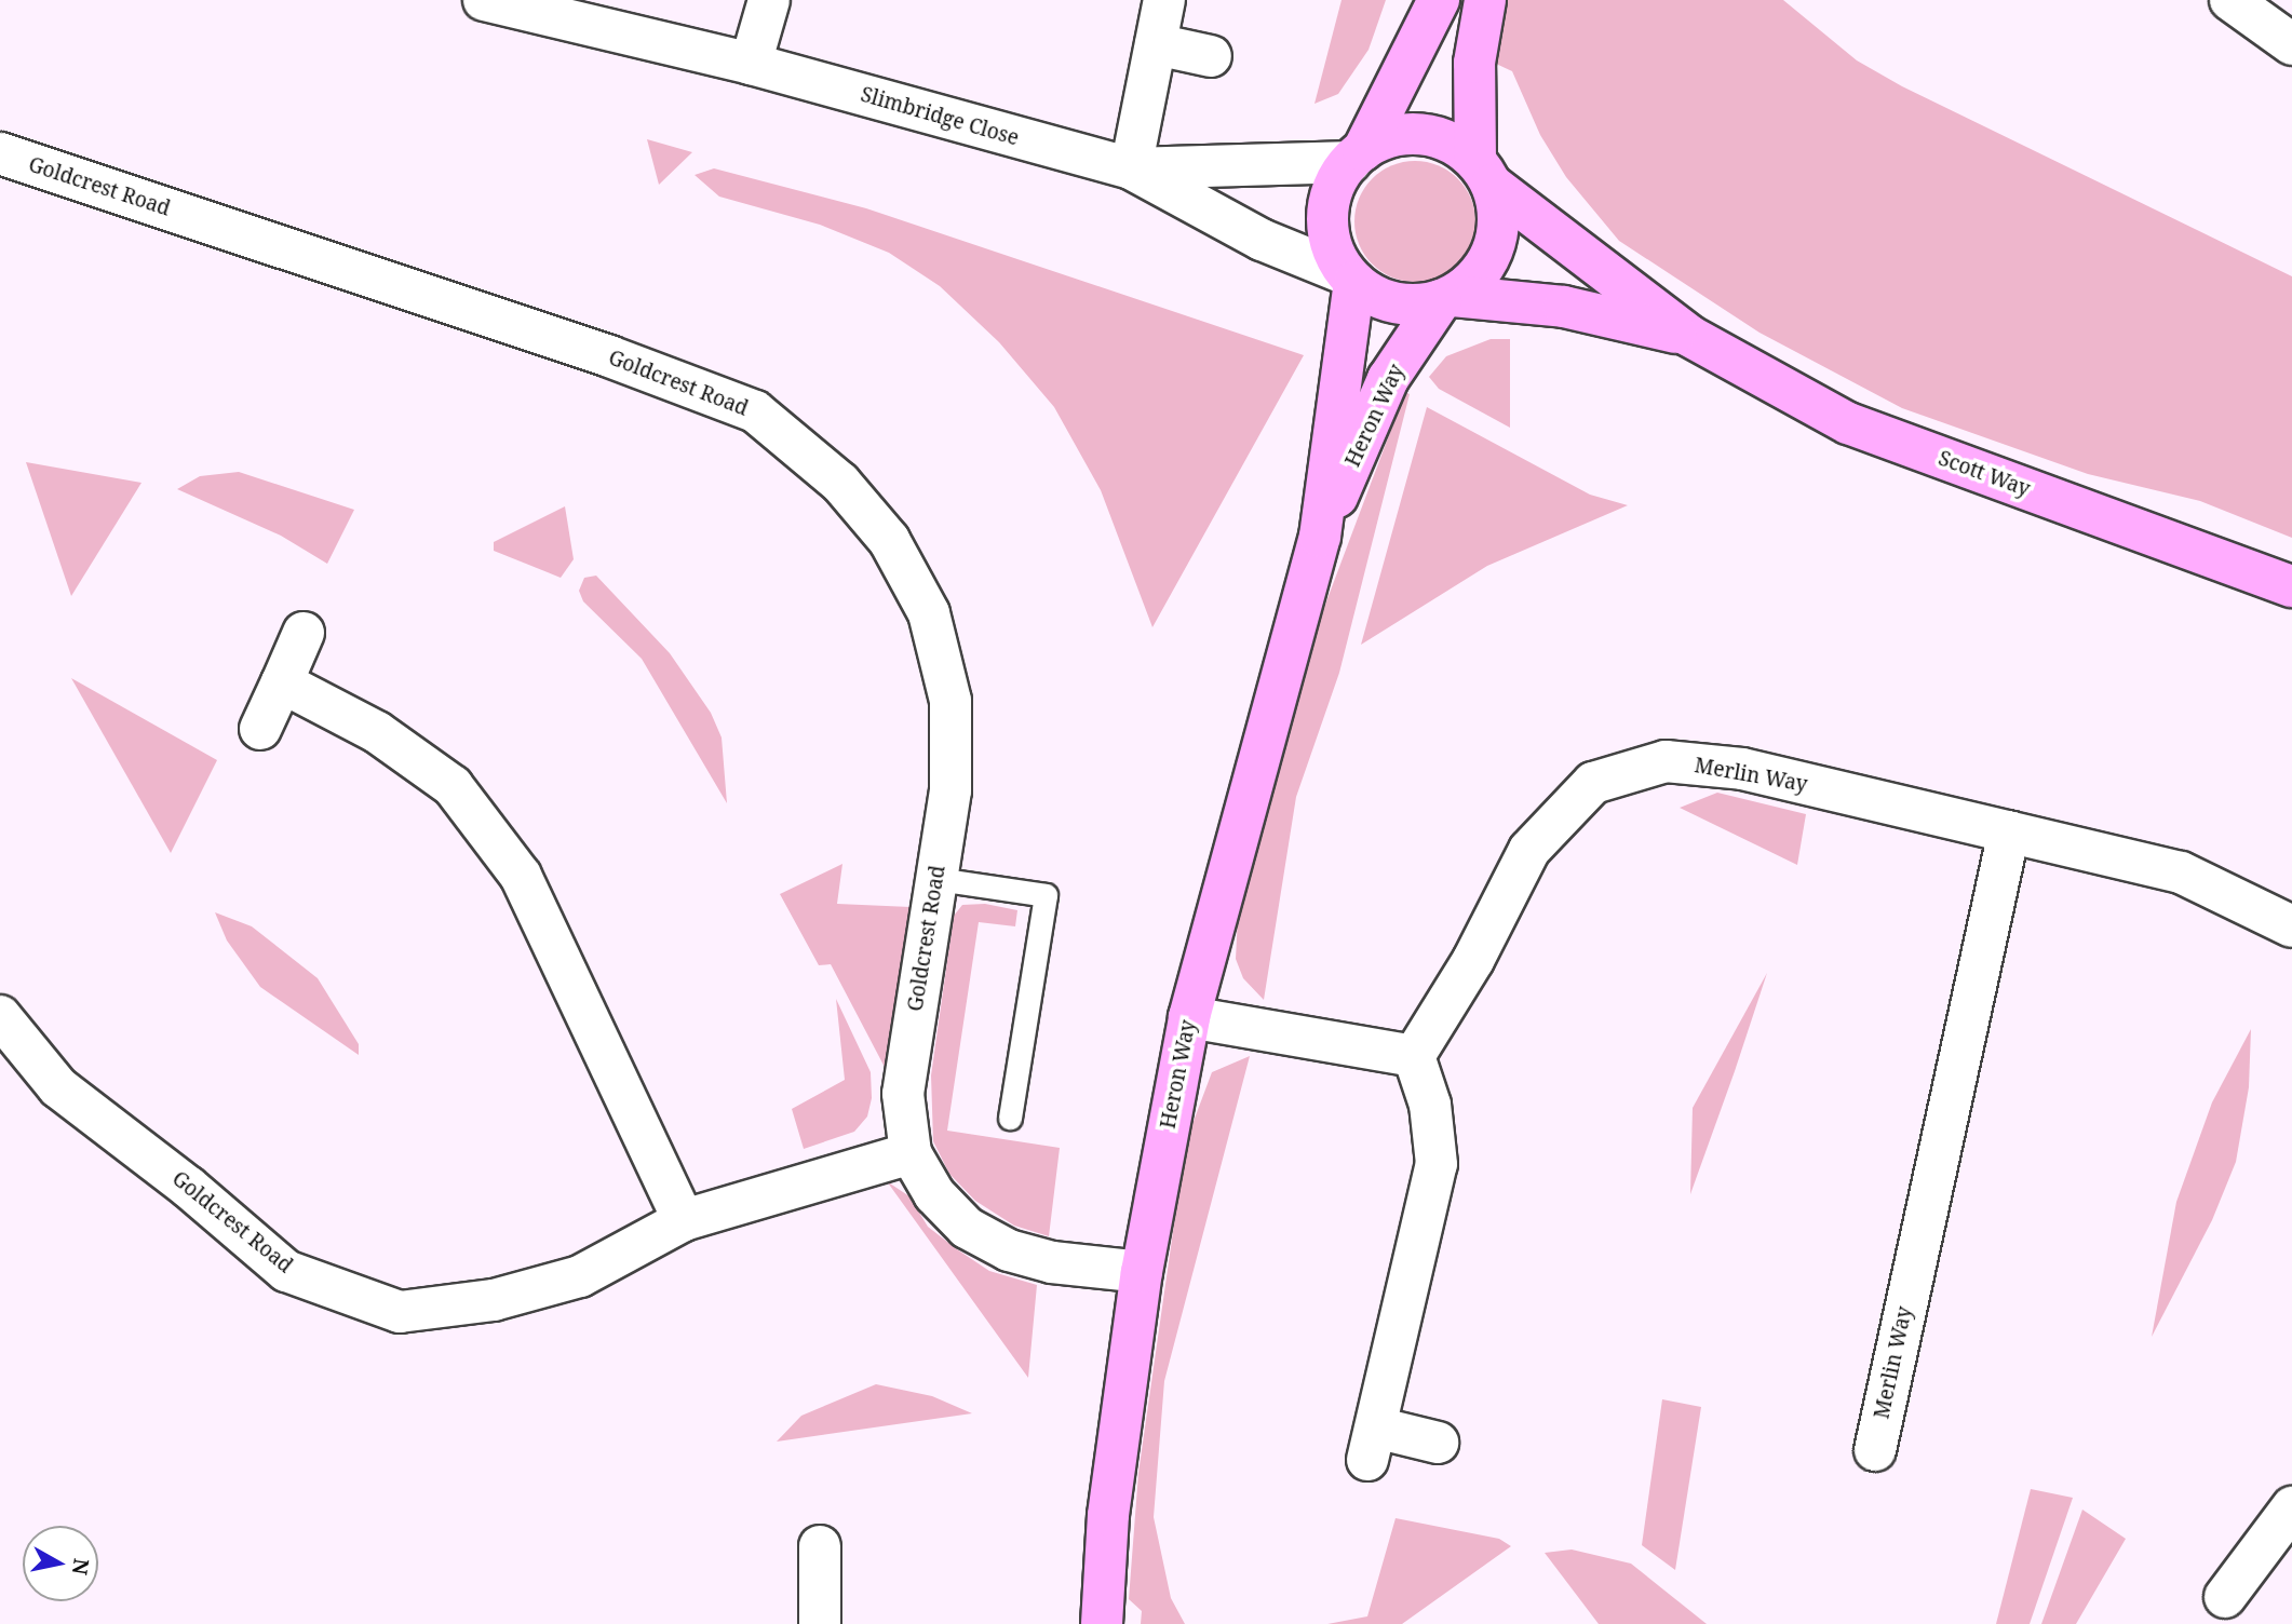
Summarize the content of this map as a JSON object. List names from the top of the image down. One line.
{"streets":{"street":["Slimbridge Close","Goldcrest Road","Heron Way","Scott Way","Merlin Way"]},"crossings":[["Slimbridge Close","Heron Way"],["Slimbridge Close","Scott Way"],["Goldcrest Road","Heron Way"],["Heron Way","Scott Way"]],"north":"right"}
